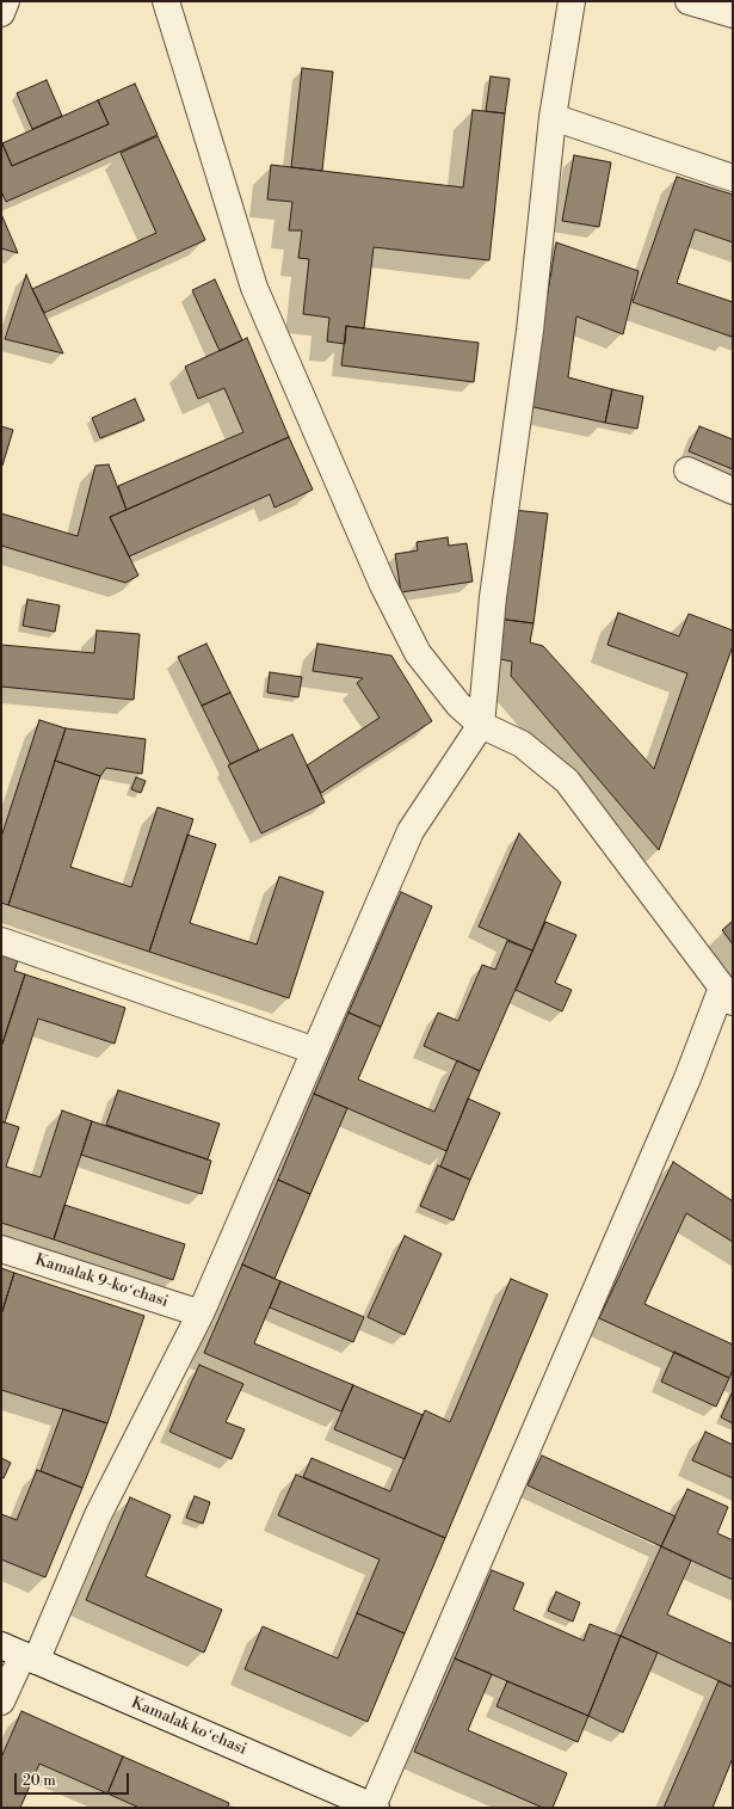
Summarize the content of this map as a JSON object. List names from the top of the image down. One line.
{"streets":{"street":["Kamalak 9-koʻchasi","Kamalak koʻchasi"]},"scale_bar":"20 m"}
